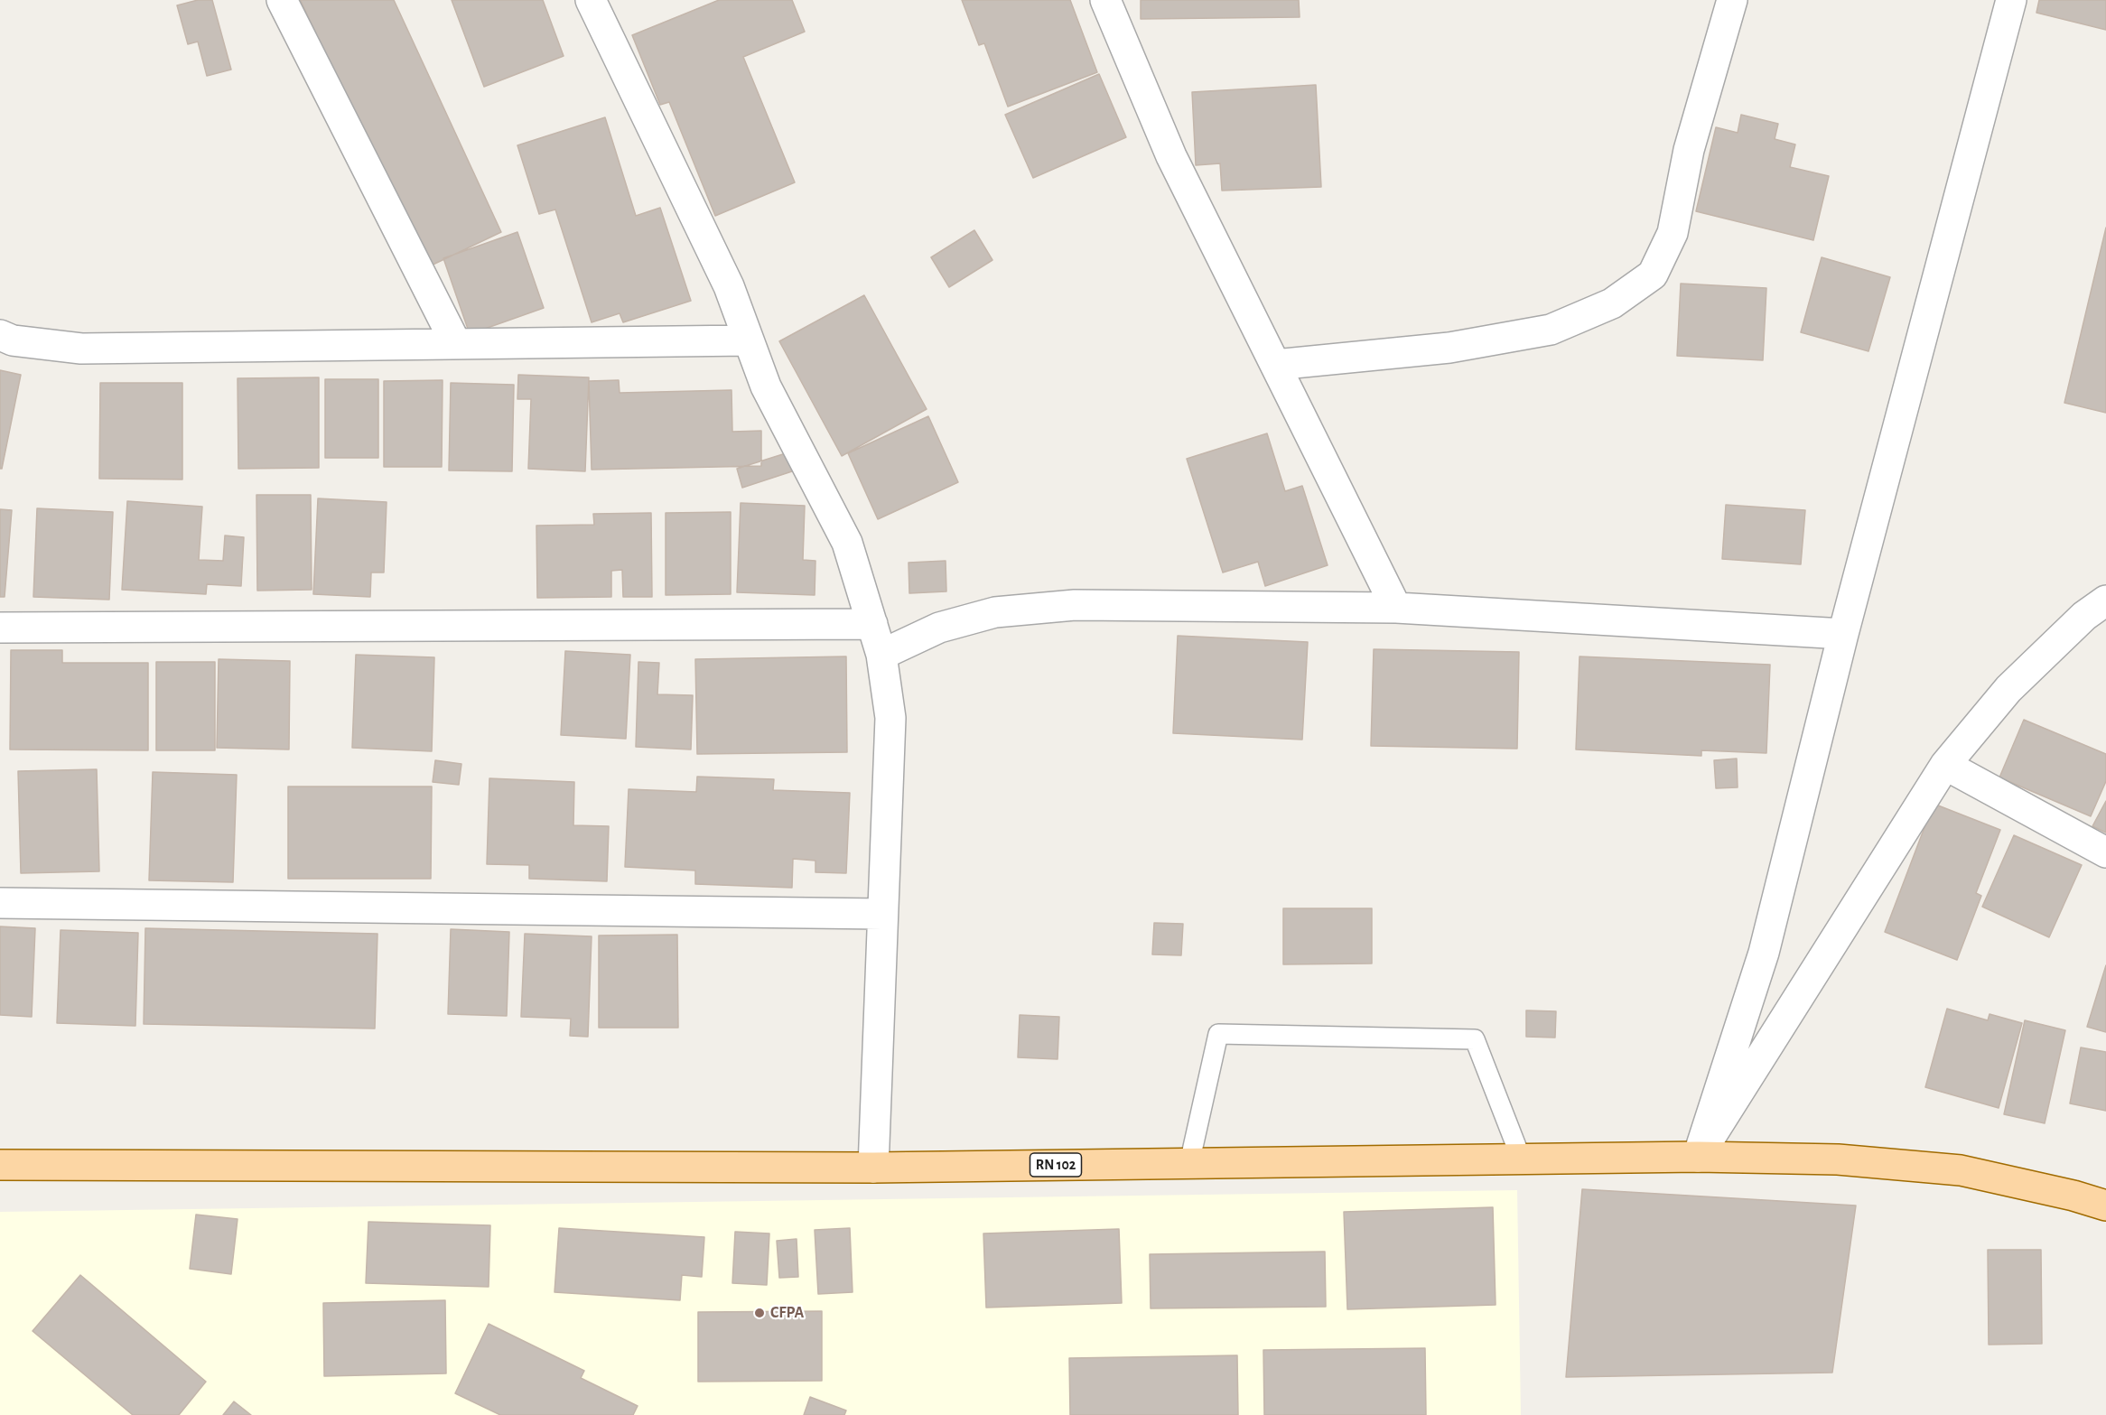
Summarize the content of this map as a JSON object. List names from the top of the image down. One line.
{"streets":{"main road":["RN 102"]},"places":["CFPA"]}
